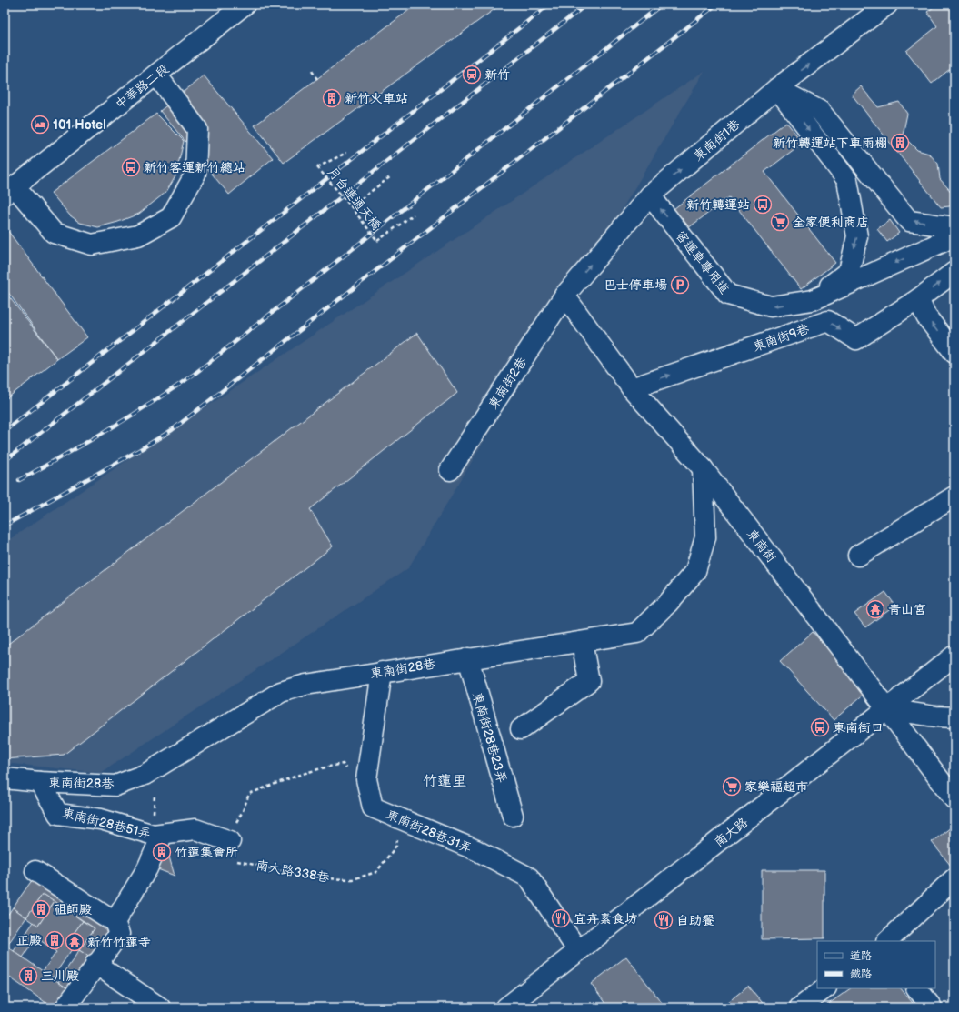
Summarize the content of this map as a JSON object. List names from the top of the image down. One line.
{"streets":{"street":["中華路二段","東南街1巷","客運車專用道","東南街9巷","東南街2巷","東南街","東南街28巷","東南街28巷23弄","東南街28巷51弄","東南街28巷31弄","南大路"],"path":["月台連通天橋","南大路338巷"]},"crossings":[["東南街1巷","客運車專用道"],["東南街1巷","東南街2巷"],["東南街1巷","東南街"],["東南街9巷","東南街"],["東南街2巷","東南街"],["東南街","東南街28巷"],["東南街","南大路"],["東南街28巷","東南街28巷23弄"],["東南街28巷","東南街28巷51弄"],["東南街28巷","東南街28巷31弄"],["東南街28巷51弄","南大路338巷"],["東南街28巷31弄","南大路"],["東南街28巷31弄","南大路338巷"]],"one_way":["東南街1巷","客運車專用道","東南街9巷"],"districts":["竹蓮里"],"places":{"station":["新竹"],"building":["新竹火車站","新竹轉運站下車雨棚","竹蓮集會所","祖師殿","正殿","三川殿"],"hotel":["101 Hotel"],"bus stop":["新竹客運新竹總站","新竹轉運站","東南街口"],"supermarket":["全家便利商店","家樂福超市"],"parking":["巴士停車場"],"temple":["青山宮","新竹竹蓮寺"],"restaurant":["宜卉素食坊","自助餐"]},"legend":["道路","鐵路"]}
